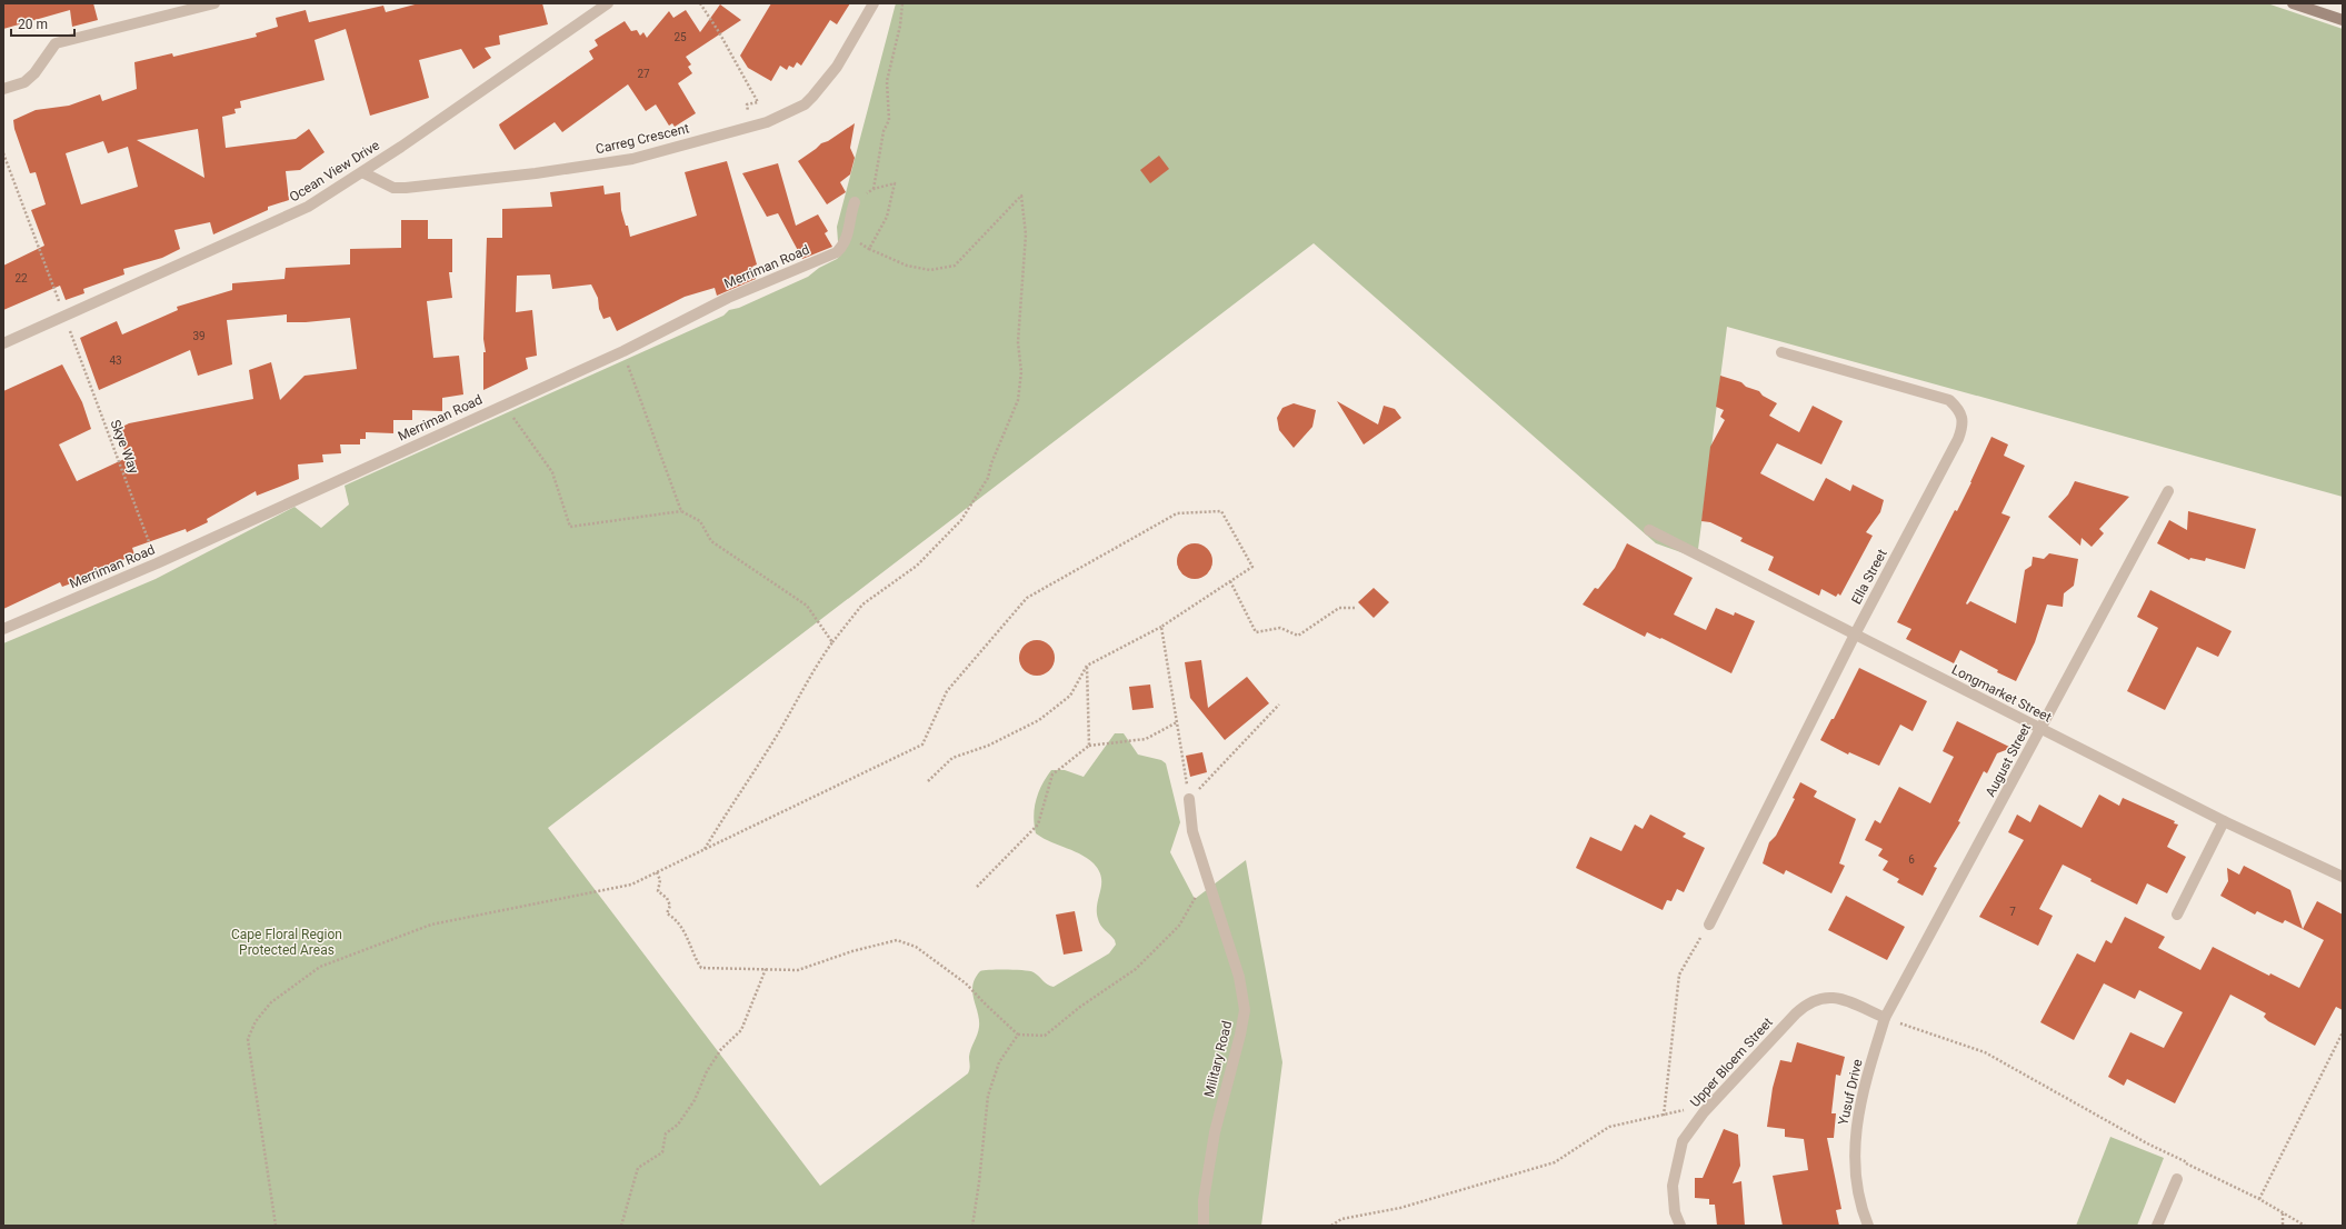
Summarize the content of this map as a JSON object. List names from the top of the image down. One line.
{"streets":{"street":["Carreg Crescent","Ocean View Drive","Merriman Road","Ella Street","Longmarket Street","August Street","Military Road","Upper Bloem Street","Yusuf Drive"],"path":["Skye Way"]},"crossings":[["Carreg Crescent","Ocean View Drive"],["Merriman Road","Skye Way"],["Ella Street","Longmarket Street"],["Longmarket Street","August Street"],["August Street","Upper Bloem Street"],["August Street","Yusuf Drive"],["Upper Bloem Street","Yusuf Drive"]],"parks":["Cape Floral Region Protected Areas"],"house_numbers":["25","27","22","39","43","6","7"],"scale_bar":"20 m"}
